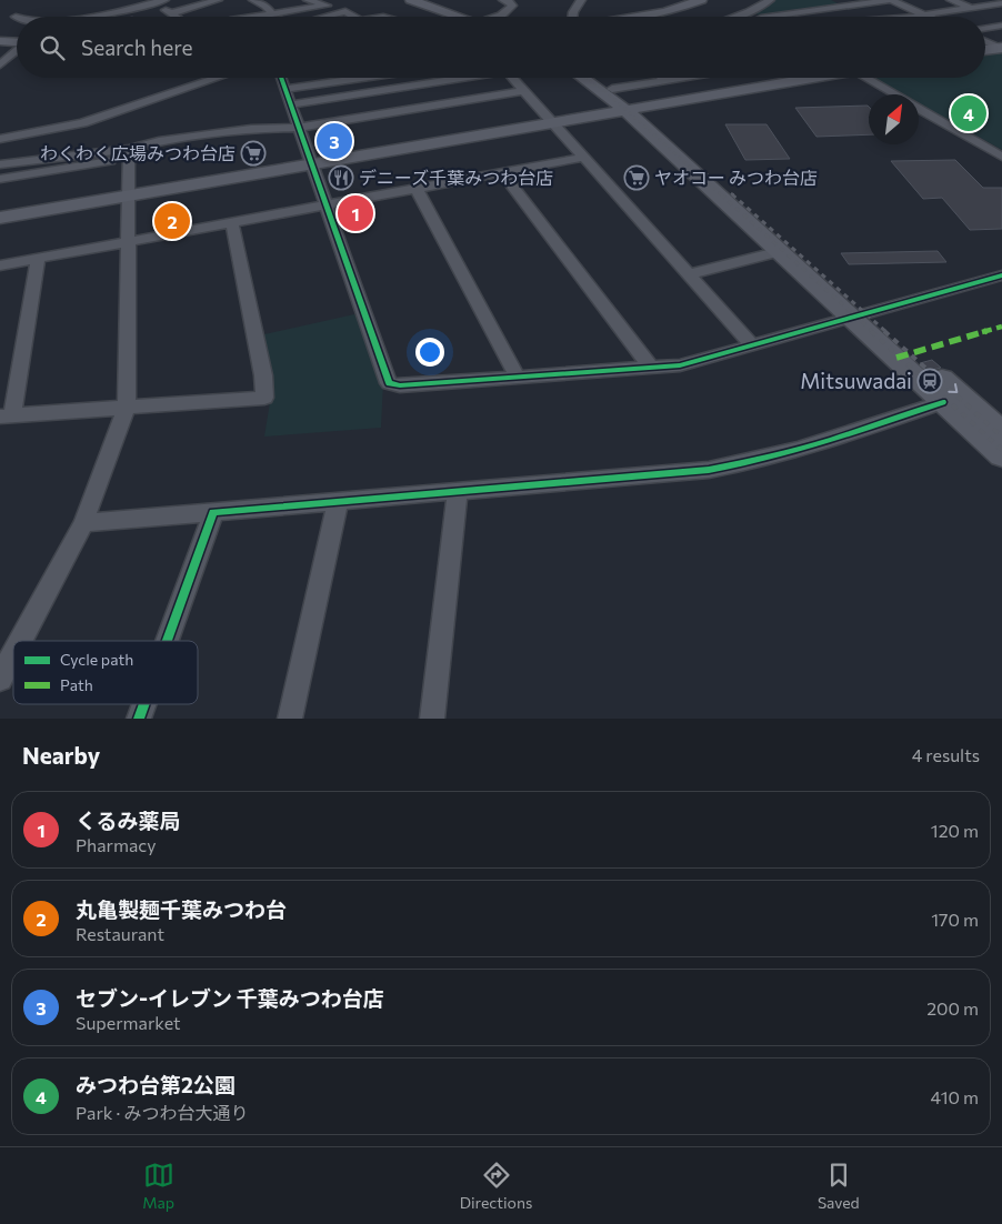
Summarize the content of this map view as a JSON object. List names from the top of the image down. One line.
{"places":{"supermarket":["わくわく広場みつわ台店","ヤオコー みつわ台店"],"restaurant":["デニーズ千葉みつわ台店"],"station":["Mitsuwadai"]},"legend":["Cycle path","Path"],"north":"top right","page":{"search":"Search here","pins":["4","3","1","2"],"heading":["Nearby","4 results"],"list":[{"mark":"1","name":"くるみ薬局","note":"Pharmacy","value":"120 m"},{"mark":"2","name":"丸亀製麺千葉みつわ台","note":"Restaurant","value":"170 m"},{"mark":"3","name":"セブン-イレブン 千葉みつわ台店","note":"Supermarket","value":"200 m"},{"mark":"4","name":"みつわ台第2公園","note":"Park · みつわ台大通り","value":"410 m"}],"nav":["Map","Directions","Saved"]}}
